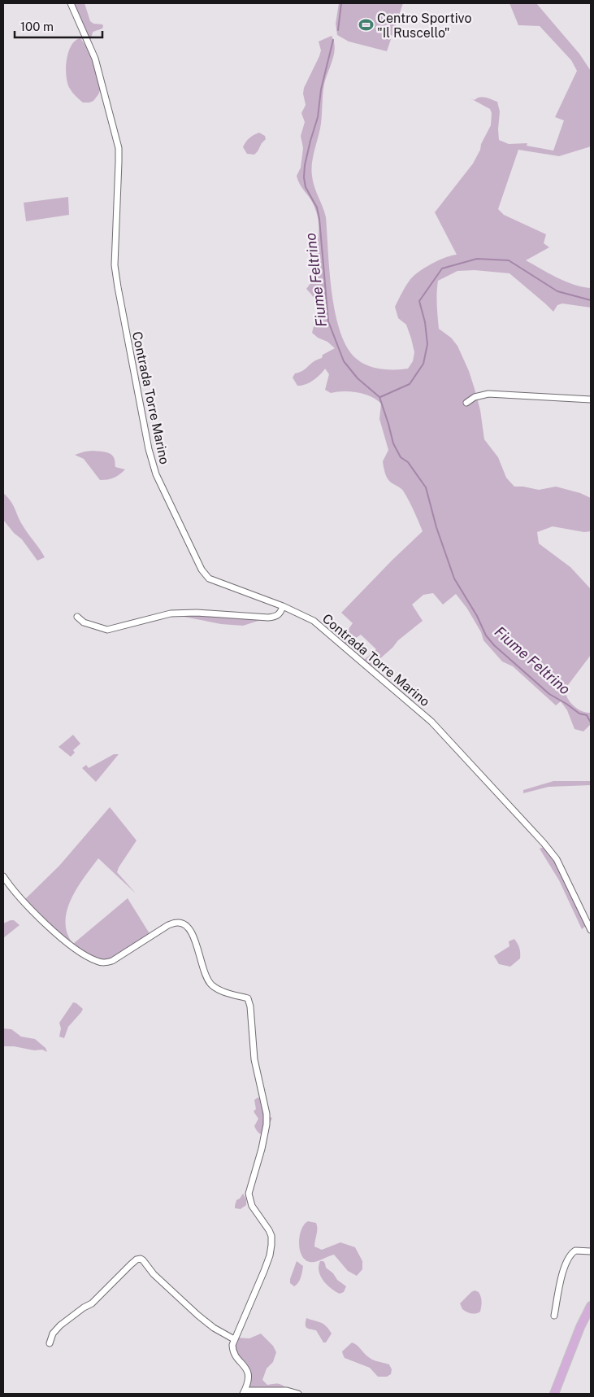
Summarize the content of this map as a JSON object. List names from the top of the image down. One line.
{"streets":{"street":["Contrada Torre Marino"]},"water":["Fiume Feltrino"],"places":{"sports":["Centro Sportivo \"Il Ruscello\""]},"scale_bar":"100 m"}
